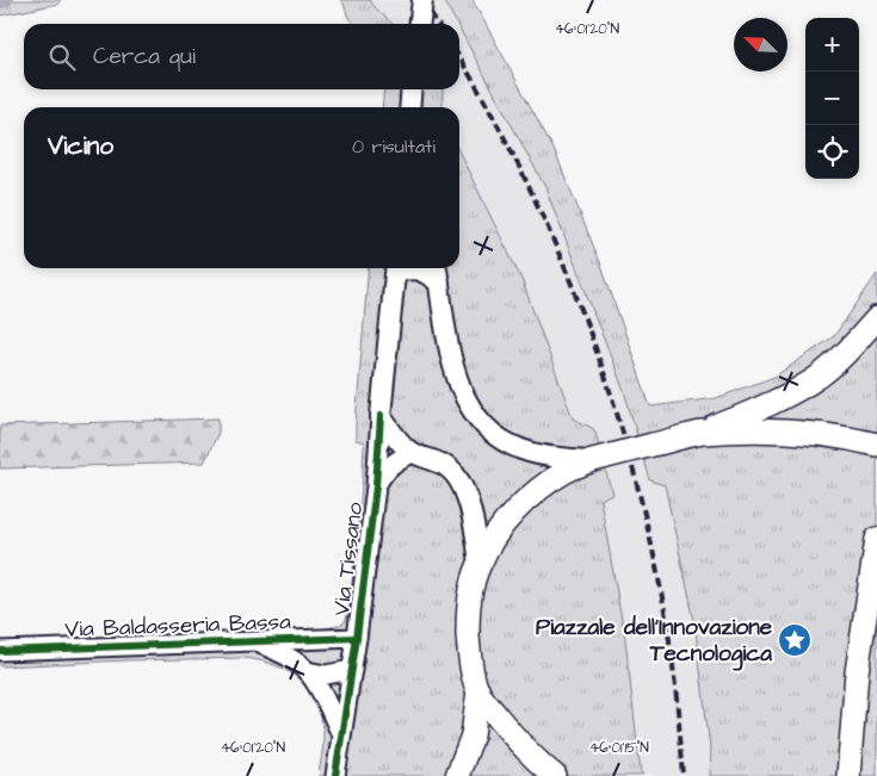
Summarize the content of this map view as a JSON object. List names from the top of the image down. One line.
{"streets":{"main road":["Via Tissano"],"street":["Via Baldasseria Bassa"]},"crossings":[["Via Tissano","Via Baldasseria Bassa"]],"places":{"place":["Piazzale dell'Innovazione Tecnologica"]},"north":"top left","page":{"map_buttons":["+","−"],"search":"Cerca qui","heading":["Vicino","0 risultati"]},"coordinates":["46°01'20\"N","46°01'15\"N"]}
